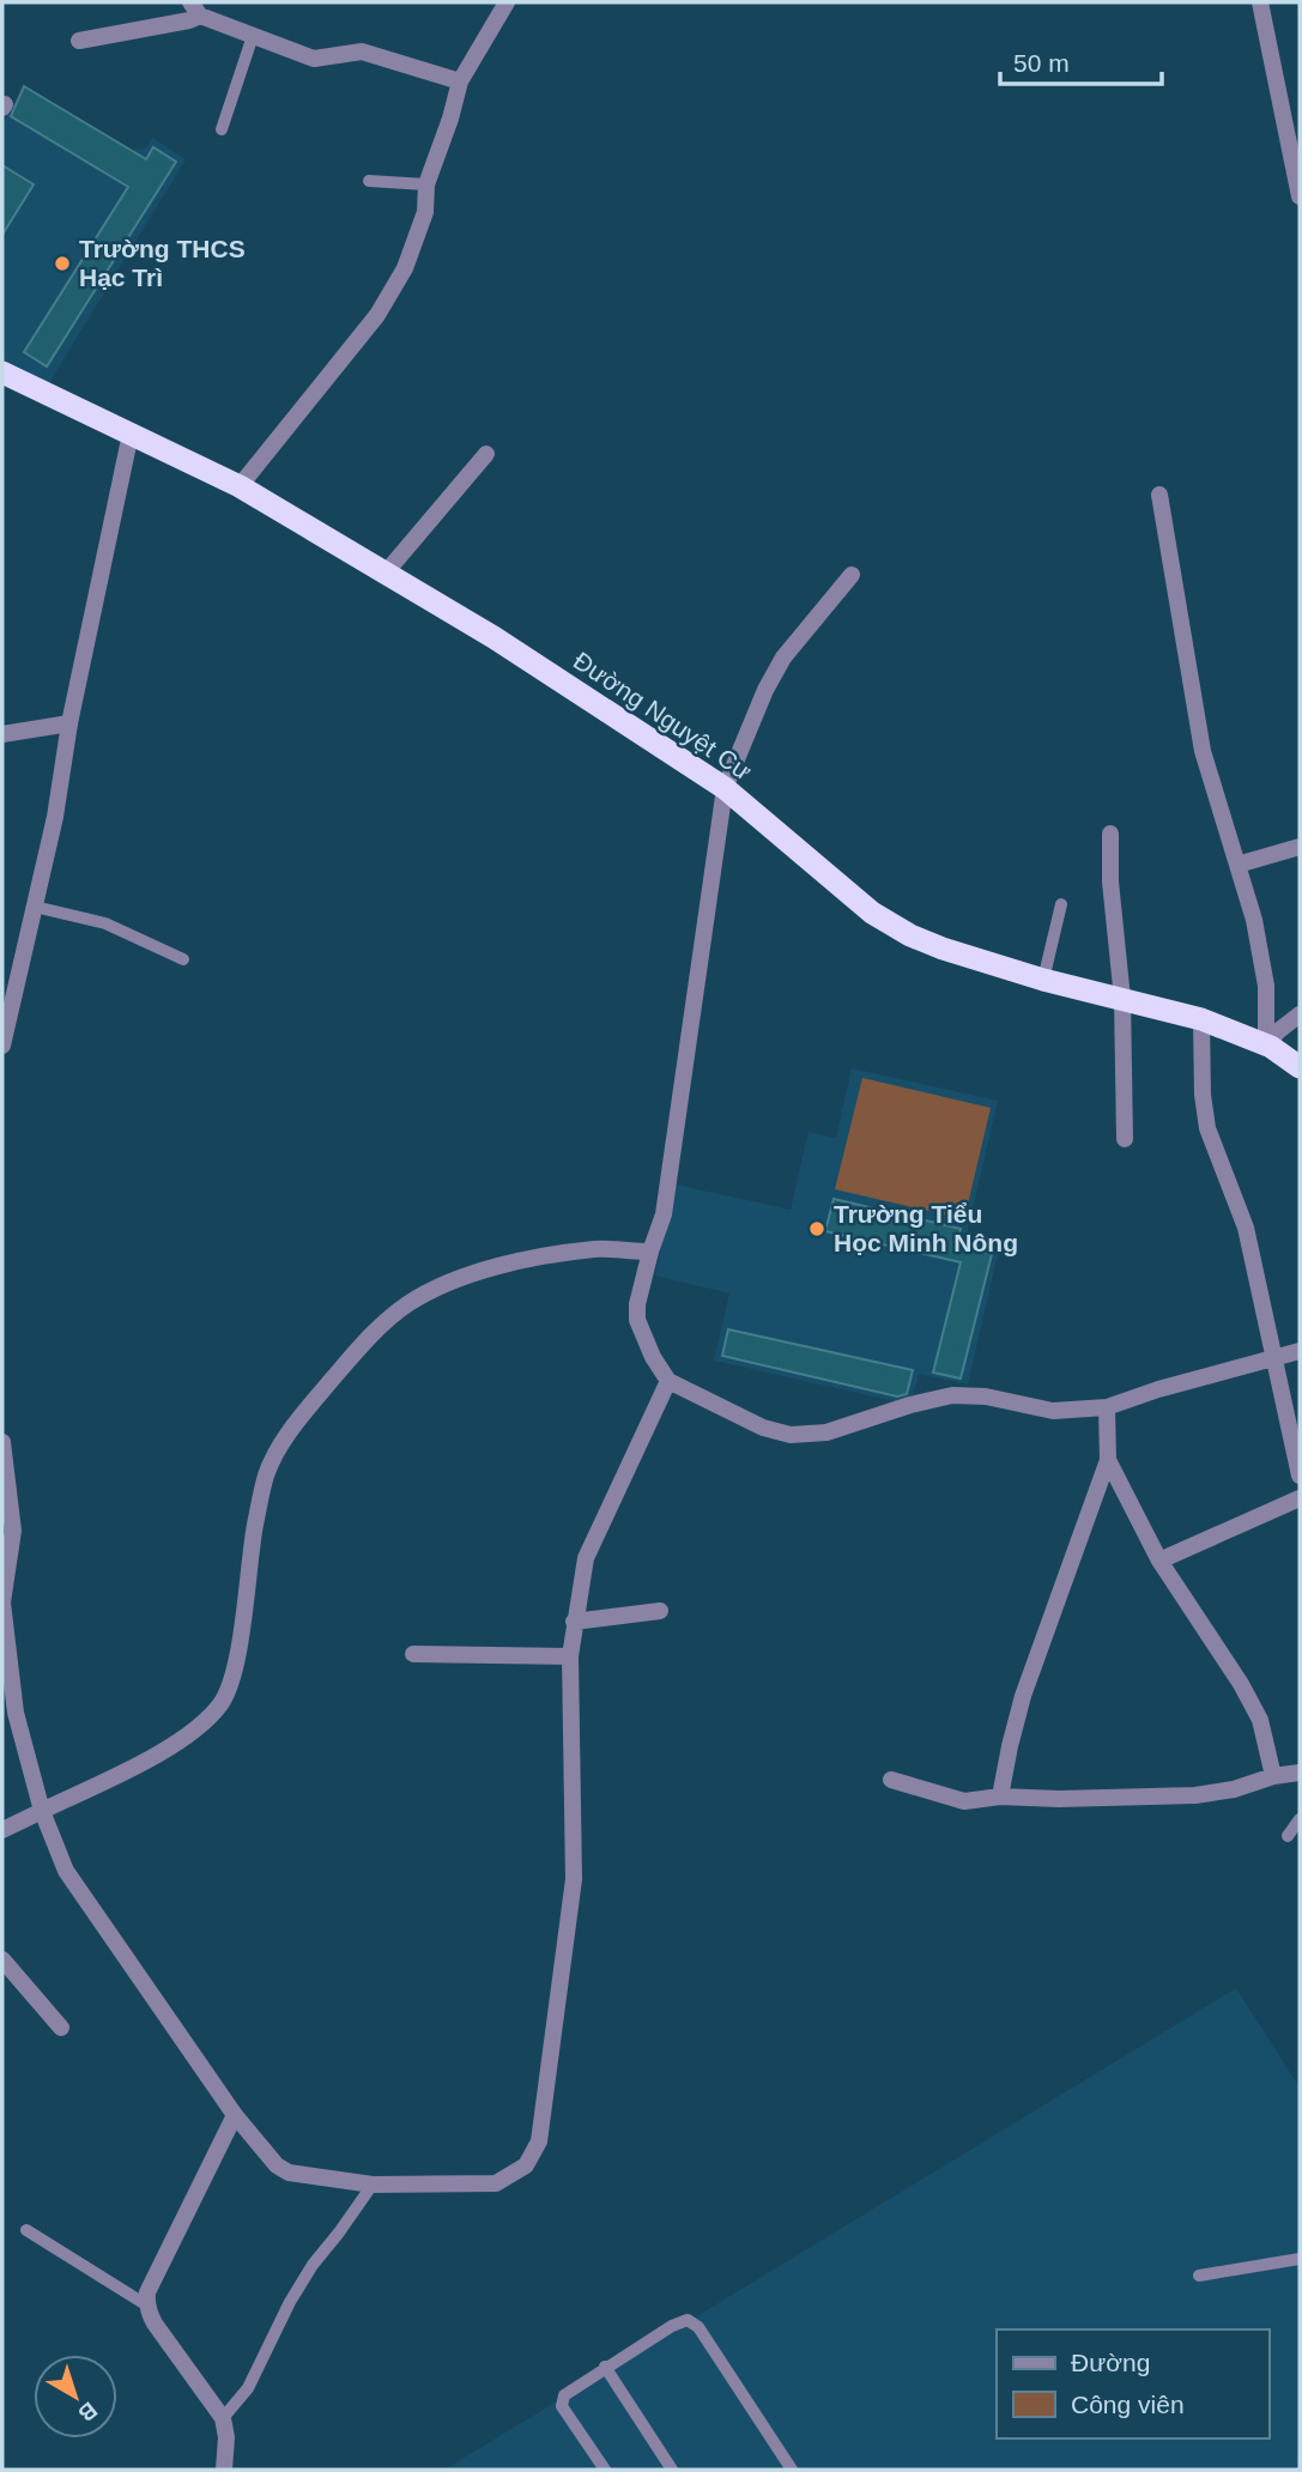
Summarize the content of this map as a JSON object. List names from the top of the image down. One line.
{"streets":{"highway":["Đường Nguyệt Cư"]},"places":["Trường THCS Hạc Trì","Trường Tiểu Học Minh Nông"],"legend":["Đường","Công viên"],"scale_bar":"50 m","north":"bottom right"}
